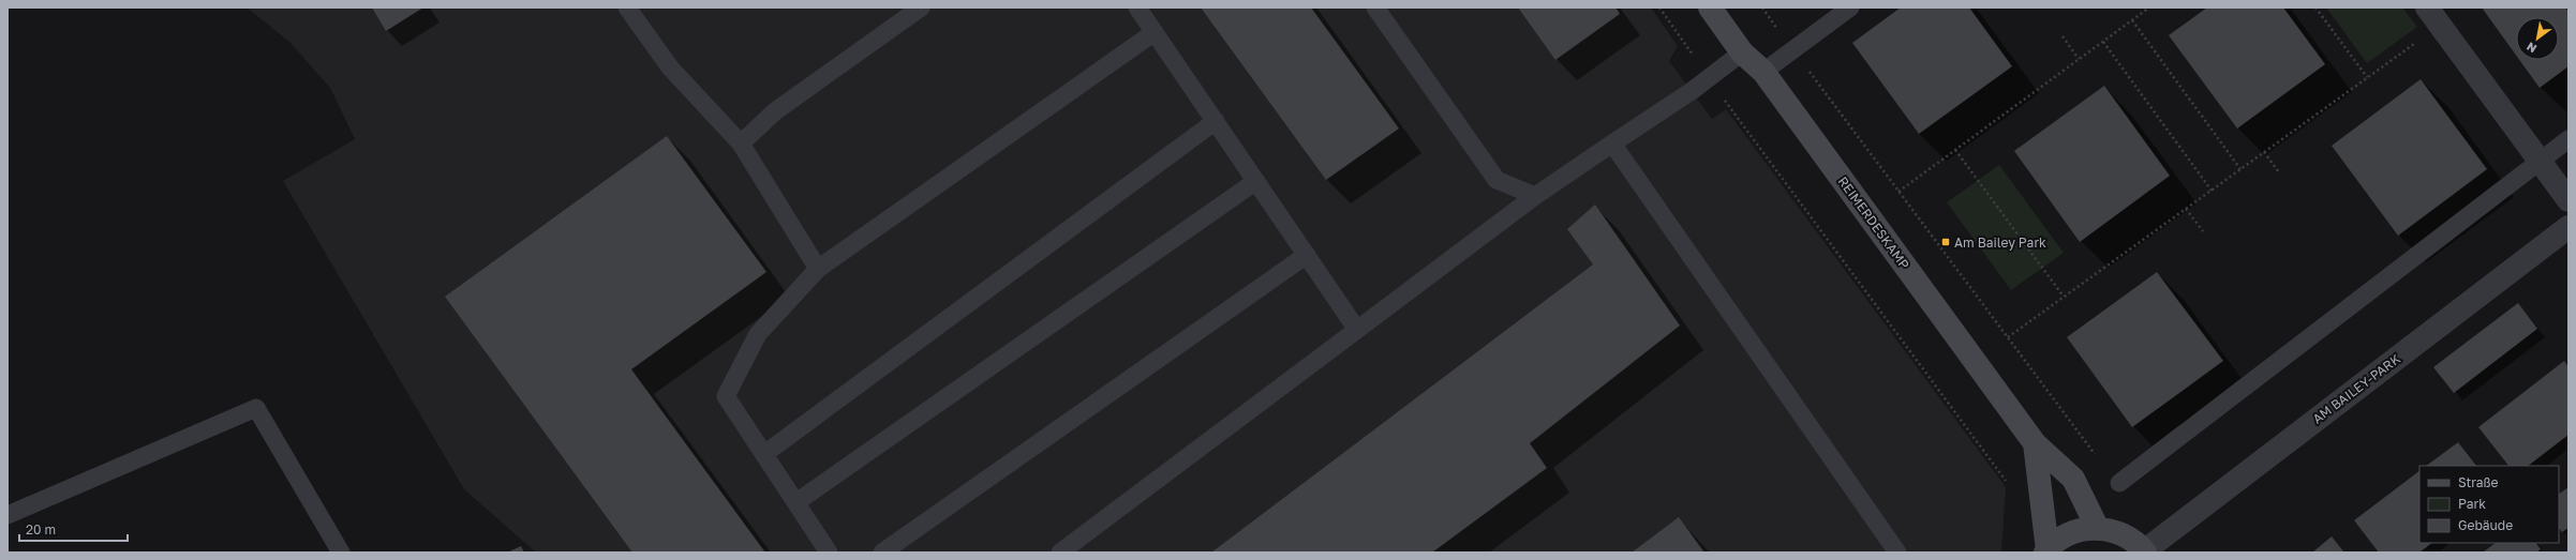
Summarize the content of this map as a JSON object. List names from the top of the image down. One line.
{"streets":{"main road":["REIMERDESKAMP"],"street":["AM BAILEY-PARK"]},"places":{"transit":["Am Bailey Park"]},"legend":["Straße","Park","Gebäude"],"scale_bar":"20 m","north":"bottom left"}
